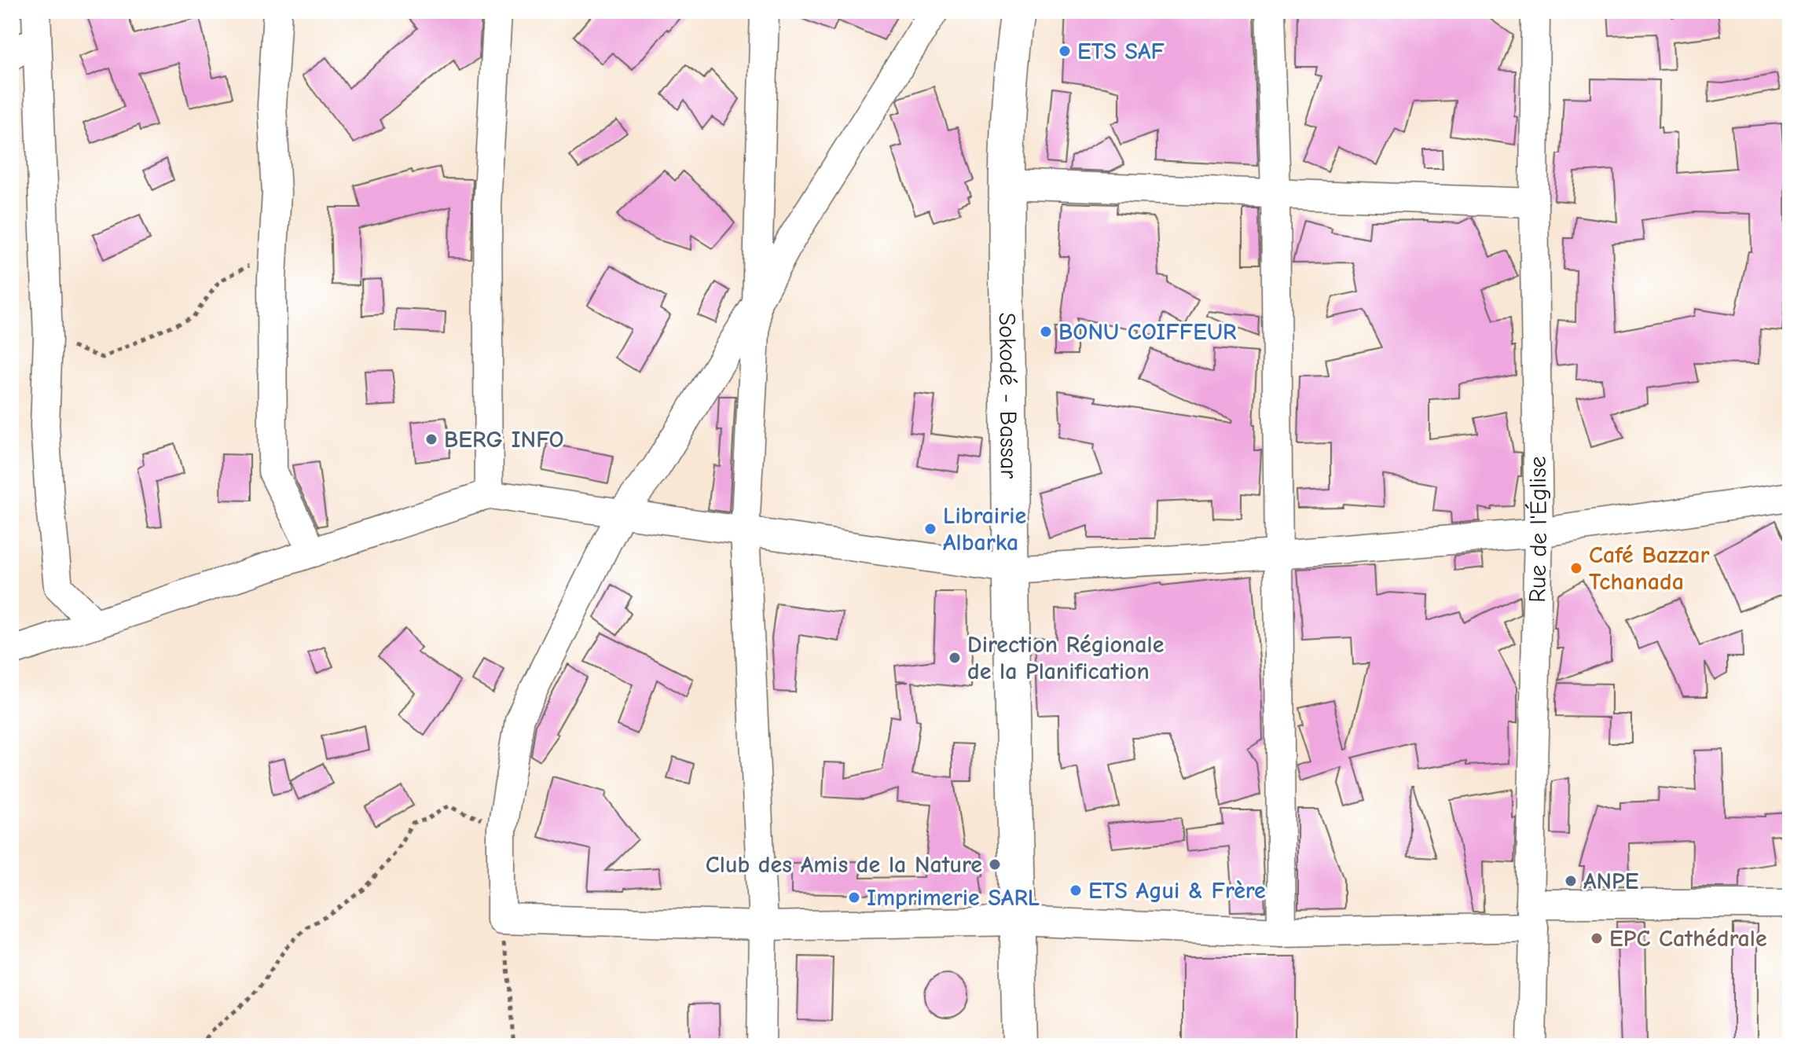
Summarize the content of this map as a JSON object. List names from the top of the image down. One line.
{"streets":{"main road":["Sokodé - Bassar"],"street":["Rue de l'Église"]},"places":["ETS SAF","BONU COIFFEUR","BERG INFO","Librairie Albarka","Café Bazzar Tchanada","Direction Régionale de la Planification","Club des Amis de la Nature","ANPE","ETS Agui & Frère","Imprimerie SARL","EPC Cathédrale"]}
